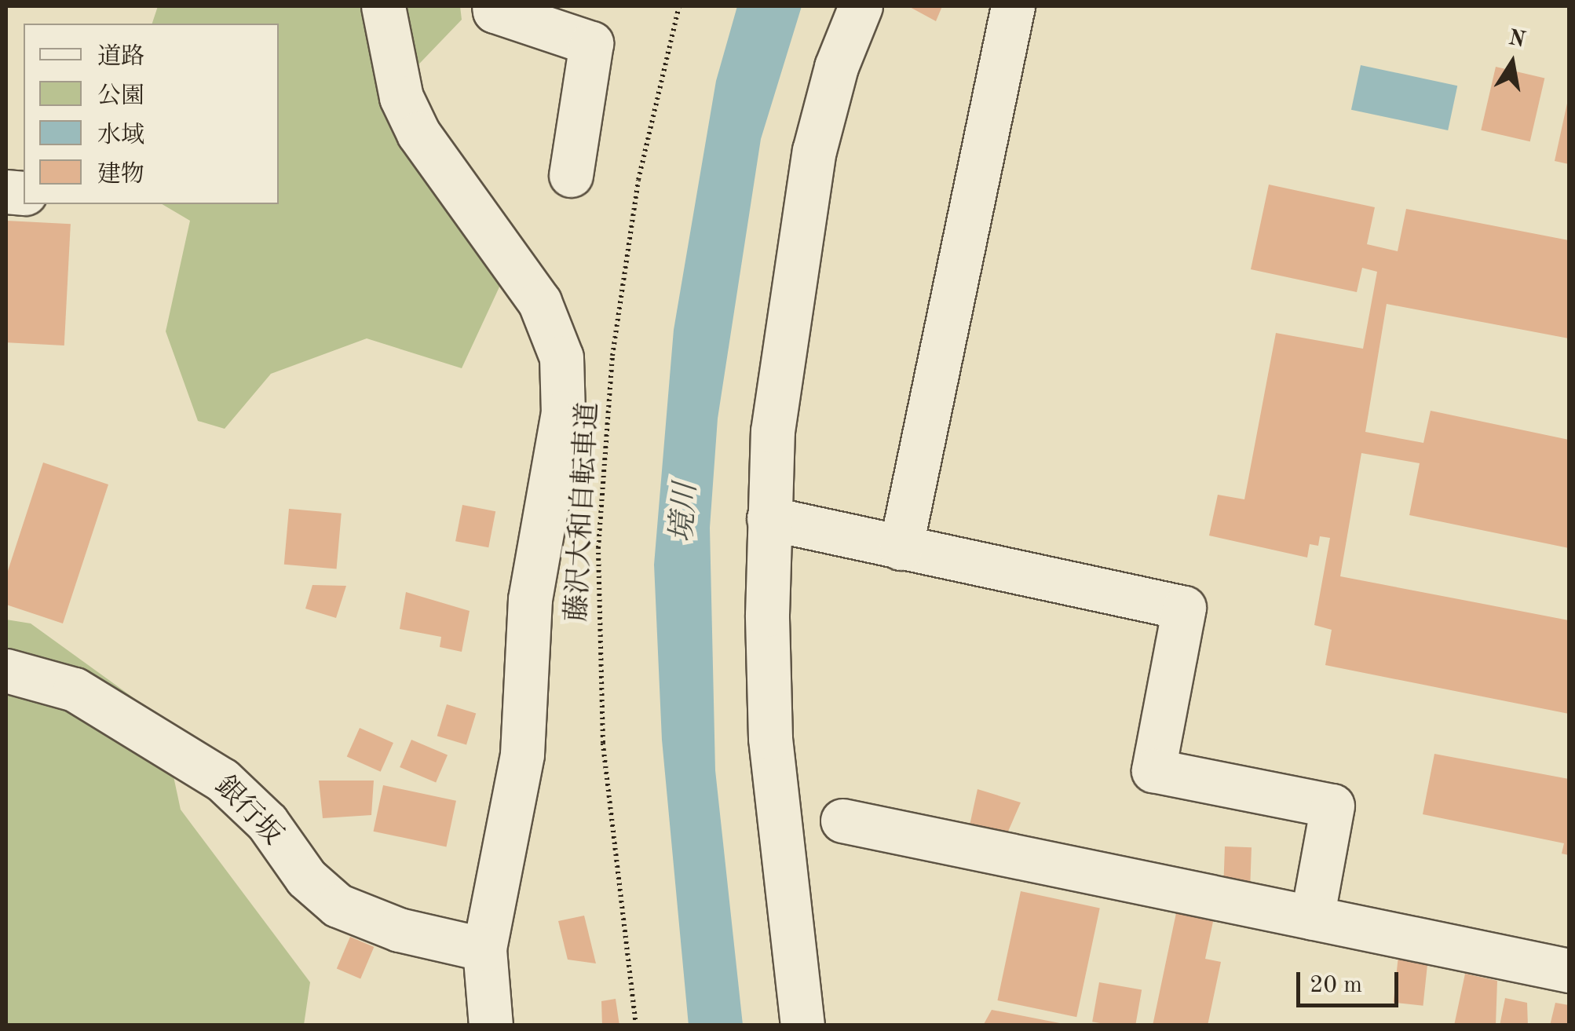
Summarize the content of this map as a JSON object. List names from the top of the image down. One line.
{"streets":{"street":["銀行坂"],"path":["藤沢大和自転車道"]},"water":["境川"],"legend":["道路","公園","水域","建物"],"scale_bar":"20 m","north":"top"}
